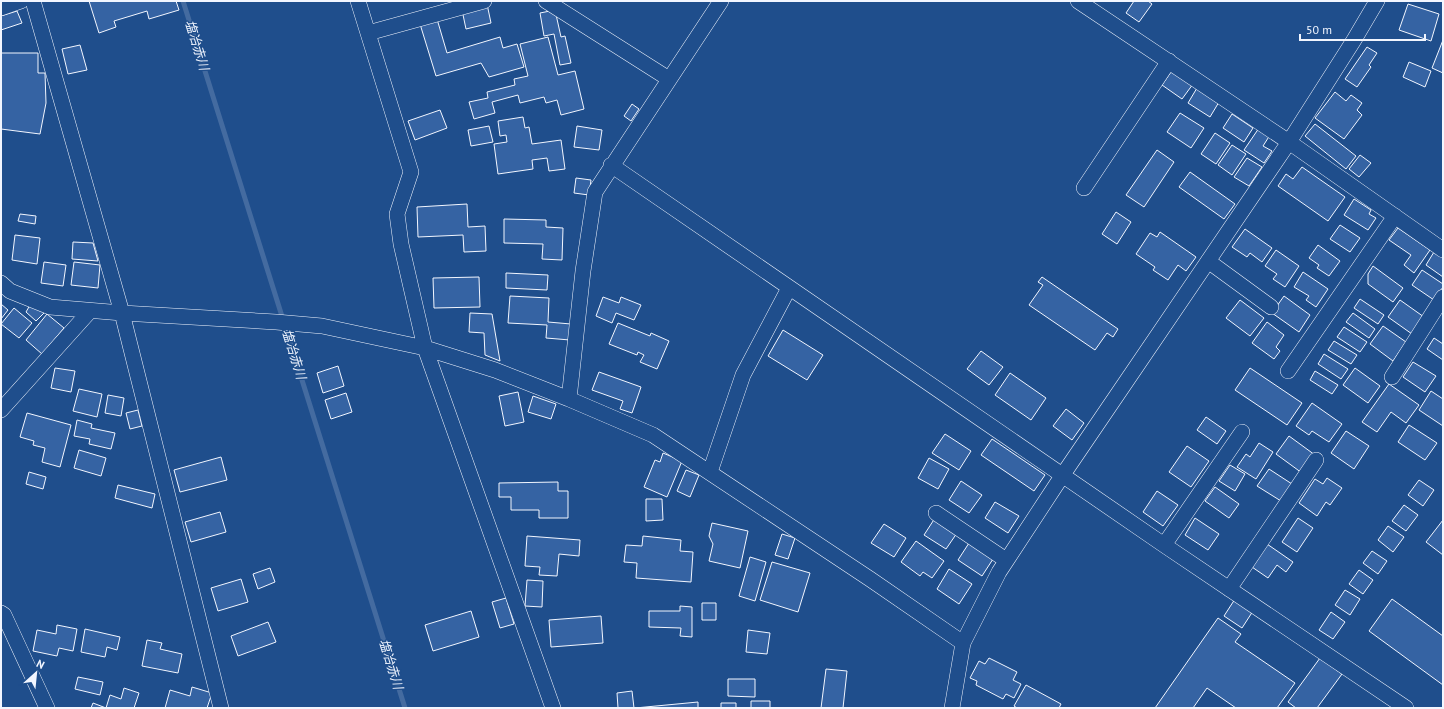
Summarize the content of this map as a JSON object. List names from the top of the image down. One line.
{"water":["塩冶赤川"],"scale_bar":"50 m","north":"top right"}
